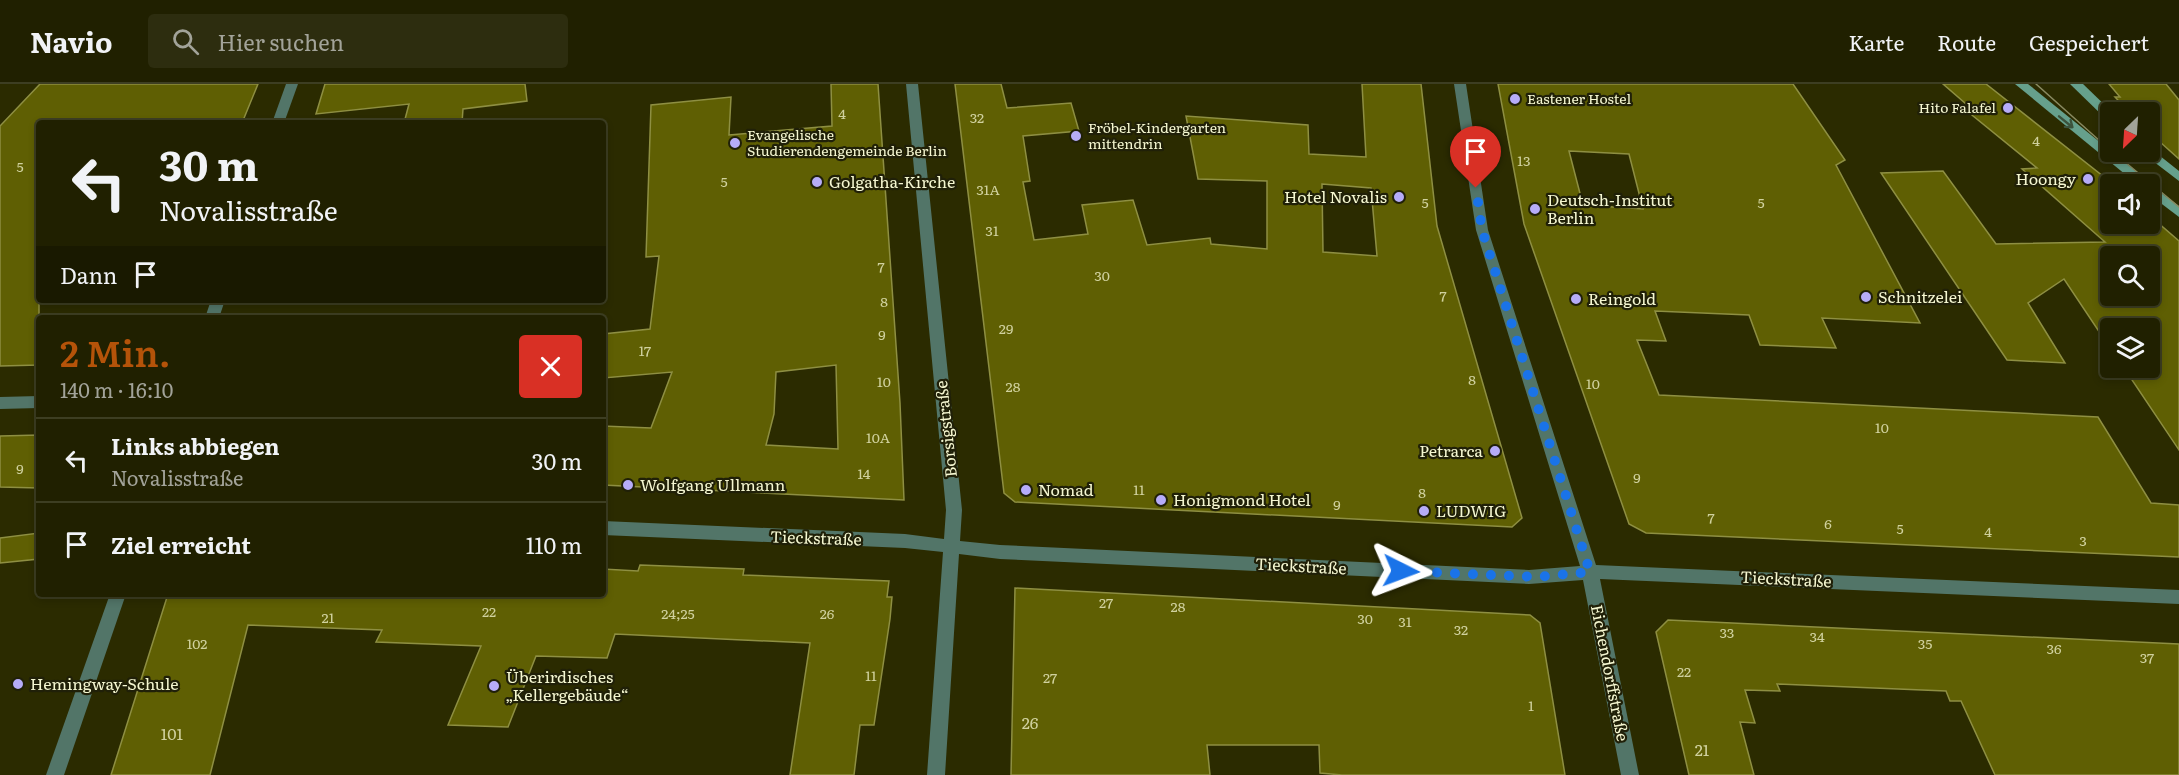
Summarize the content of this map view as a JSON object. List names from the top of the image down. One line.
{"streets":{"street":["Borsigstraße","Tieckstraße","Eichendorffstraße"]},"crossings":[["Borsigstraße","Tieckstraße"],["Tieckstraße","Eichendorffstraße"]],"places":["Eastener Hostel","Hito Falafel","Fröbel-Kindergarten mittendrin","Evangelische Studierendengemeinde Berlin","Hoongy","Golgatha-Kirche","Hotel Novalis","Deutsch-Institut Berlin","Schnitzelei","Reingold","Petrarca","Wolfgang Ullmann","Nomad","Honigmond Hotel","LUDWIG","Hemingway-Schule","Überirdisches „Kellergebäude“"],"house_numbers":["4","32","4","13","5","5","31A","5","5","31","7","30","7","8","29","9","17","8","10","10","28","10","10A","9","14","9","11","8","9","7","6","5","4","3","27","28","22","24;25","26","21","30","31","32","33","34","102","35","36","37","22","11","27","1","26","101","21"],"north":"bottom left","page":{"header":"Navio","search":"Hier suchen","nav":["Karte","Route","Gespeichert"],"turn":["30 m","Novalisstraße"],"then":"Dann","heading":["2 Min.","140 m · 16:10"],"list":[{"name":"Links abbiegen","note":"Novalisstraße","value":"30 m"},{"name":"Ziel erreicht","value":"110 m"}]}}
